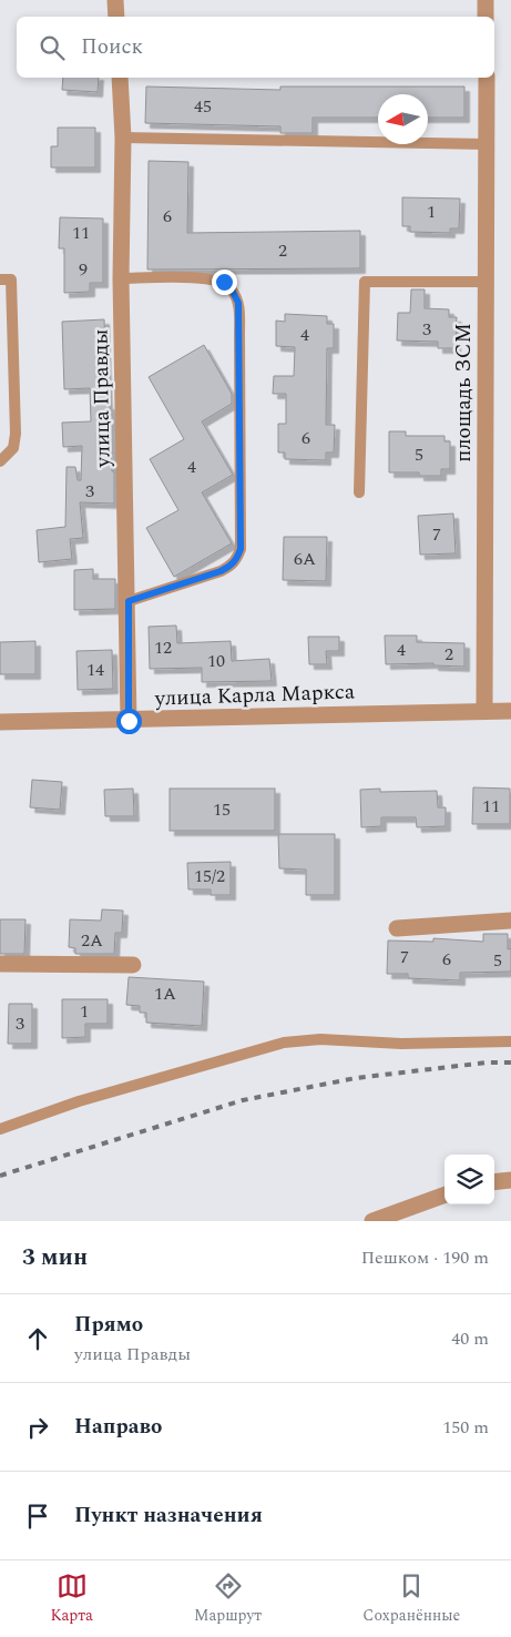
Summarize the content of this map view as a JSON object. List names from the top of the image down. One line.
{"streets":{"street":["площадь ЗСМ","улица Правды","улица Карла Маркса"]},"crossings":[["площадь ЗСМ","улица Карла Маркса"],["улица Правды","улица Карла Маркса"]],"house_numbers":["45","1","6","11","2","9","3","4","6","5","4","3","7","6А","12","4","2","10","14","11","15","15/2","2А","7","6","5","1А","1","3"],"north":"left","page":{"search":"Поиск","heading":["3 мин","Пешком · 190 m"],"list":[["Прямо","улица Правды","40 m"],["Направо","150 m"],"Пункт назначения"],"nav":["Карта","Маршрут","Сохранённые"]}}
